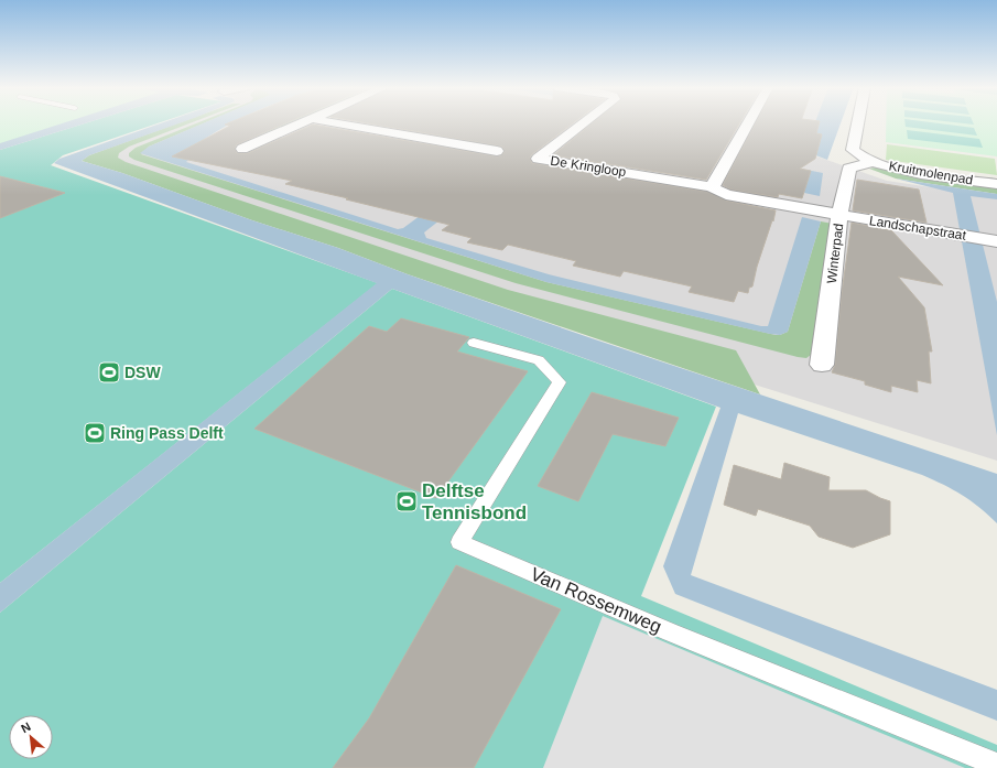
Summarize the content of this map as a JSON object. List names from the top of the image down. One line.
{"streets":{"street":["De Kringloop","Kruitmolenpad","Landschapstraat","Winterpad"],"lane":["Van Rossemweg"]},"crossings":[["De Kringloop","Landschapstraat"],["De Kringloop","Winterpad"],["Kruitmolenpad","Winterpad"],["Landschapstraat","Winterpad"]],"places":{"sports":["DSW","Ring Pass Delft","Delftse Tennisbond"]},"north":"top left"}
